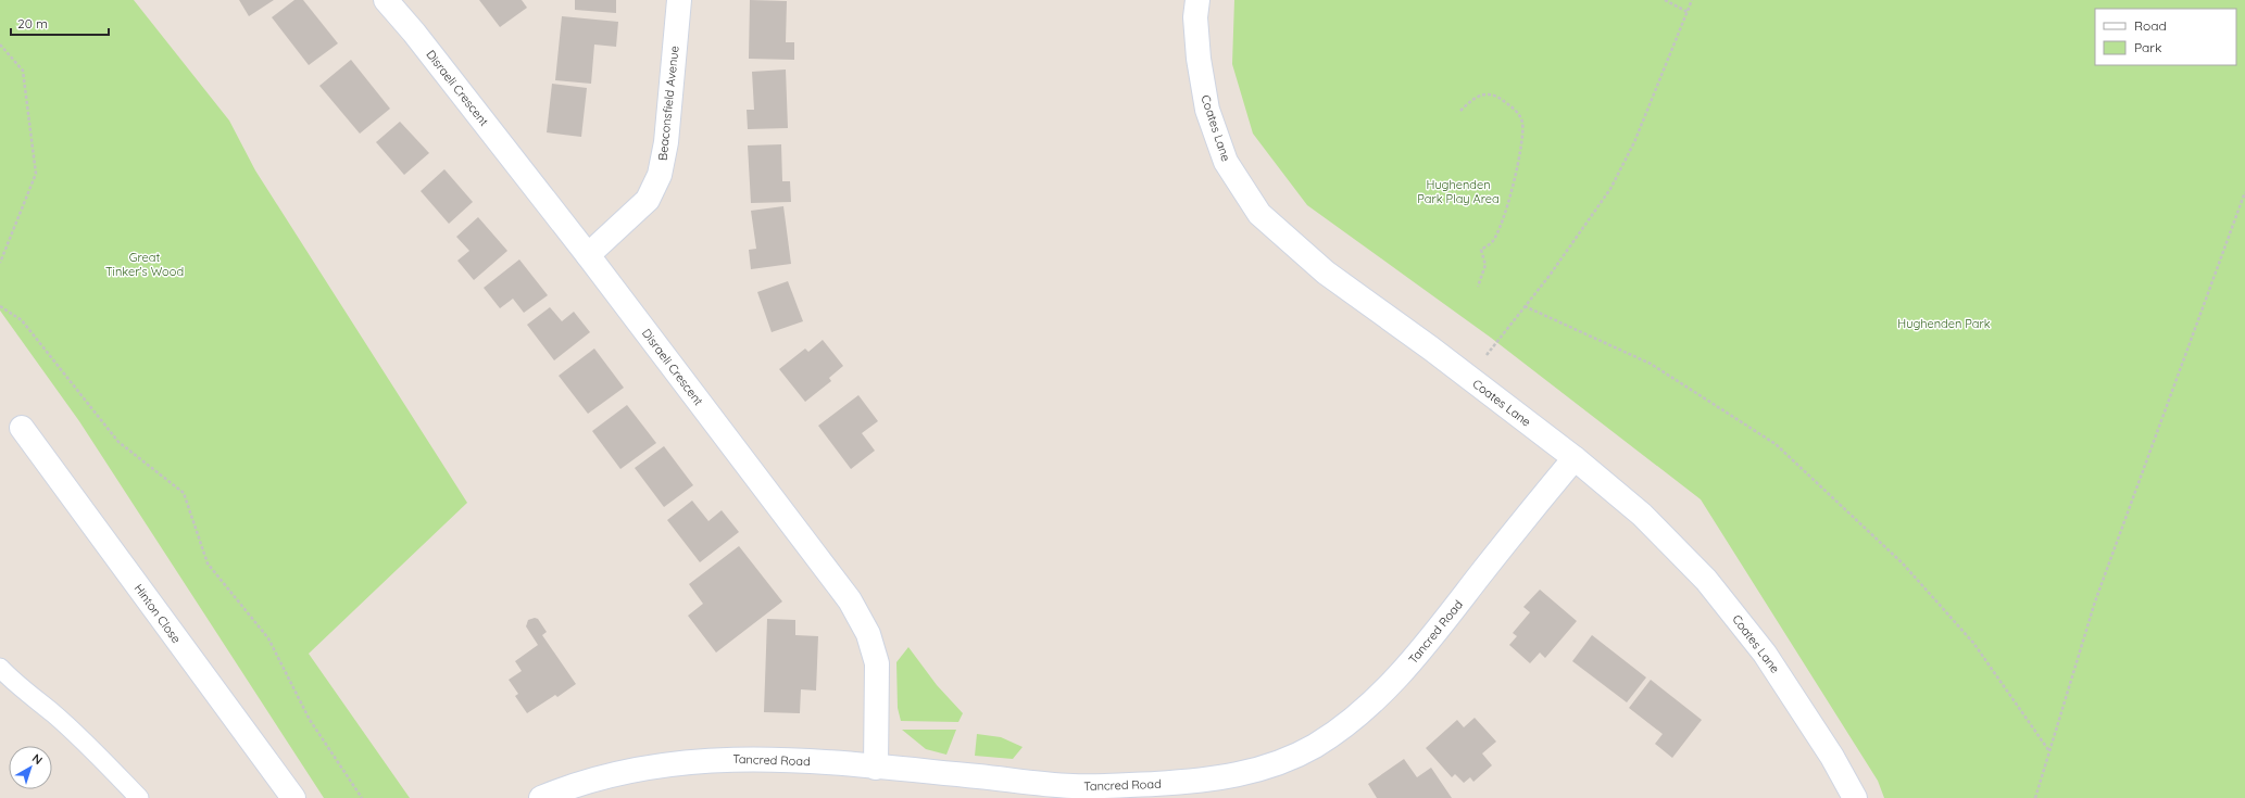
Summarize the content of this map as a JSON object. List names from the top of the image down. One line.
{"streets":{"street":["Disraeli Crescent","Beaconsfield Avenue","Coates Lane","Hinton Close","Tancred Road"]},"crossings":[["Disraeli Crescent","Beaconsfield Avenue"],["Disraeli Crescent","Tancred Road"],["Coates Lane","Tancred Road"]],"parks":["Hughenden Park Play Area","Great Tinker's Wood","Hughenden Park"],"legend":["Road","Park"],"scale_bar":"20 m","north":"top right"}
